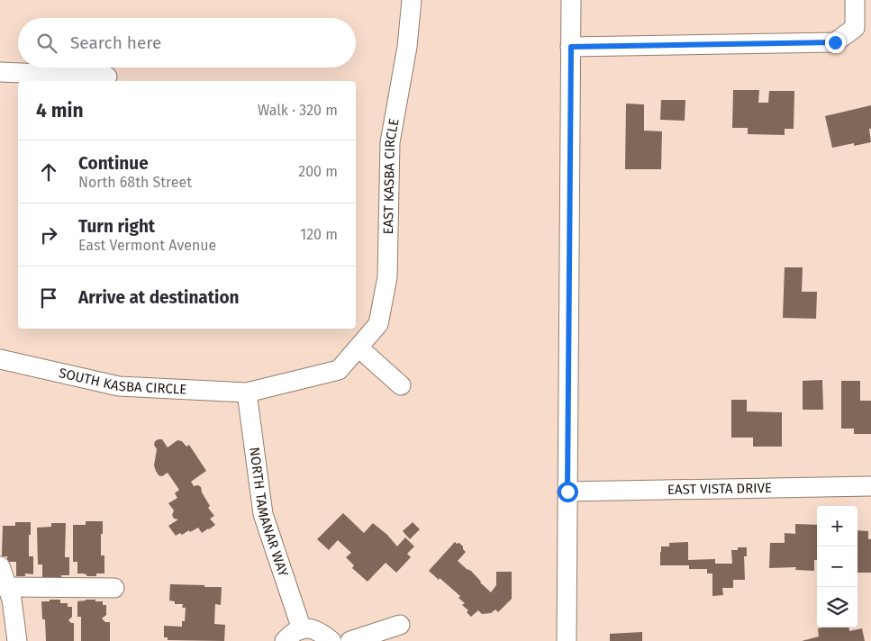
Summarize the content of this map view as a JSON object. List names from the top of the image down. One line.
{"streets":{"street":["EAST KASBA CIRCLE","SOUTH KASBA CIRCLE","EAST VISTA DRIVE","NORTH TAMANAR WAY"]},"crossings":[["EAST KASBA CIRCLE","SOUTH KASBA CIRCLE"],["EAST KASBA CIRCLE","NORTH TAMANAR WAY"],["SOUTH KASBA CIRCLE","NORTH TAMANAR WAY"]],"page":{"search":"Search here","heading":["4 min","Walk · 320 m"],"list":[["Continue","North 68th Street","200 m"],["Turn right","East Vermont Avenue","120 m"],"Arrive at destination"],"map_buttons":["+","−"]}}
